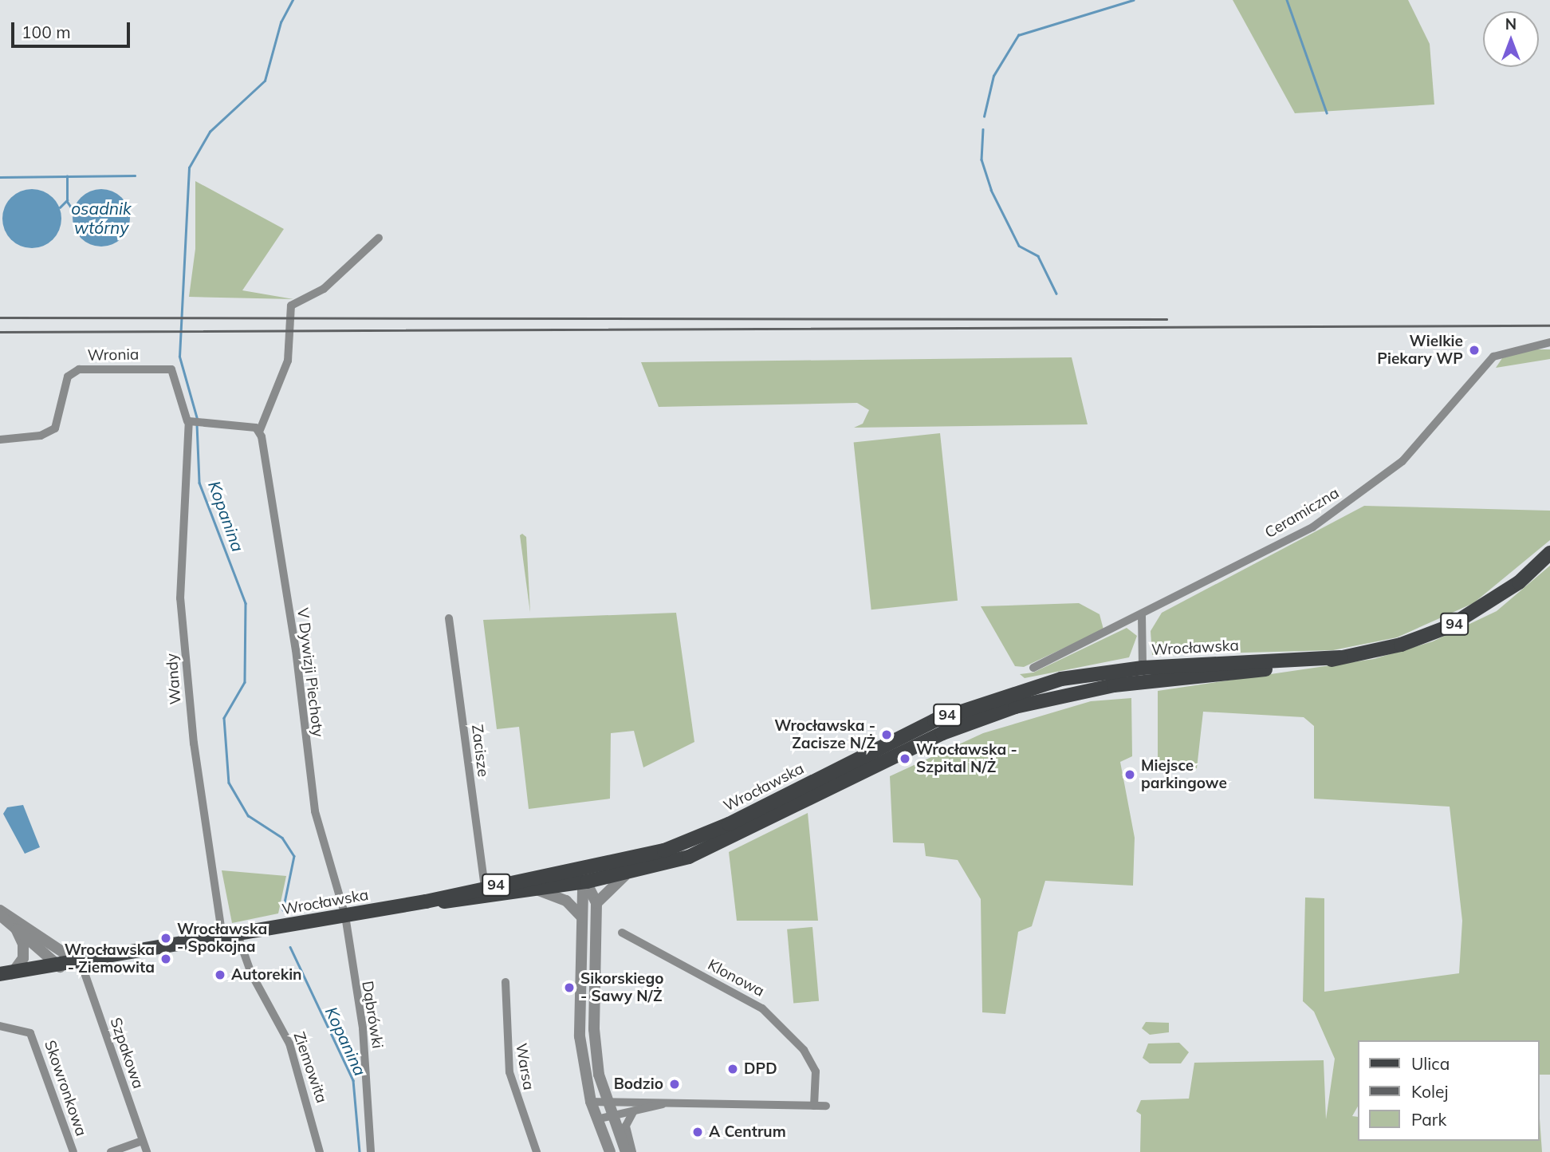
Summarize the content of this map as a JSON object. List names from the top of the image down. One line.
{"streets":{"main road":["94","Wrocławska"],"street":["Wronia","Ceramiczna","V Dywizji Piechoty","Wandy","Zacisze","Klonowa","Dąbrówki","Szpakowa","Warsa","Ziemowita","Skowronkowa"]},"crossings":[["Wronia","Wandy"],["Wrocławska","V Dywizji Piechoty"],["Wrocławska","Wandy"],["Wrocławska","Zacisze"],["Wrocławska","Dąbrówki"],["Wrocławska","Szpakowa"],["Wrocławska","Ziemowita"],["V Dywizji Piechoty","Dąbrówki"]],"water":["osadnik wtórny","Kopanina"],"places":["Wielkie Piekary WP","Wrocławska - Zacisze N/Ż","Wrocławska - Szpital N/Ż","Miejsce parkingowe","Wrocławska - Spokojna","Wrocławska - Ziemowita","Autorekin","Sikorskiego - Sawy N/Ż","DPD","Bodzio","A Centrum"],"legend":["Ulica","Kolej","Park"],"scale_bar":"100 m","north":"top"}
